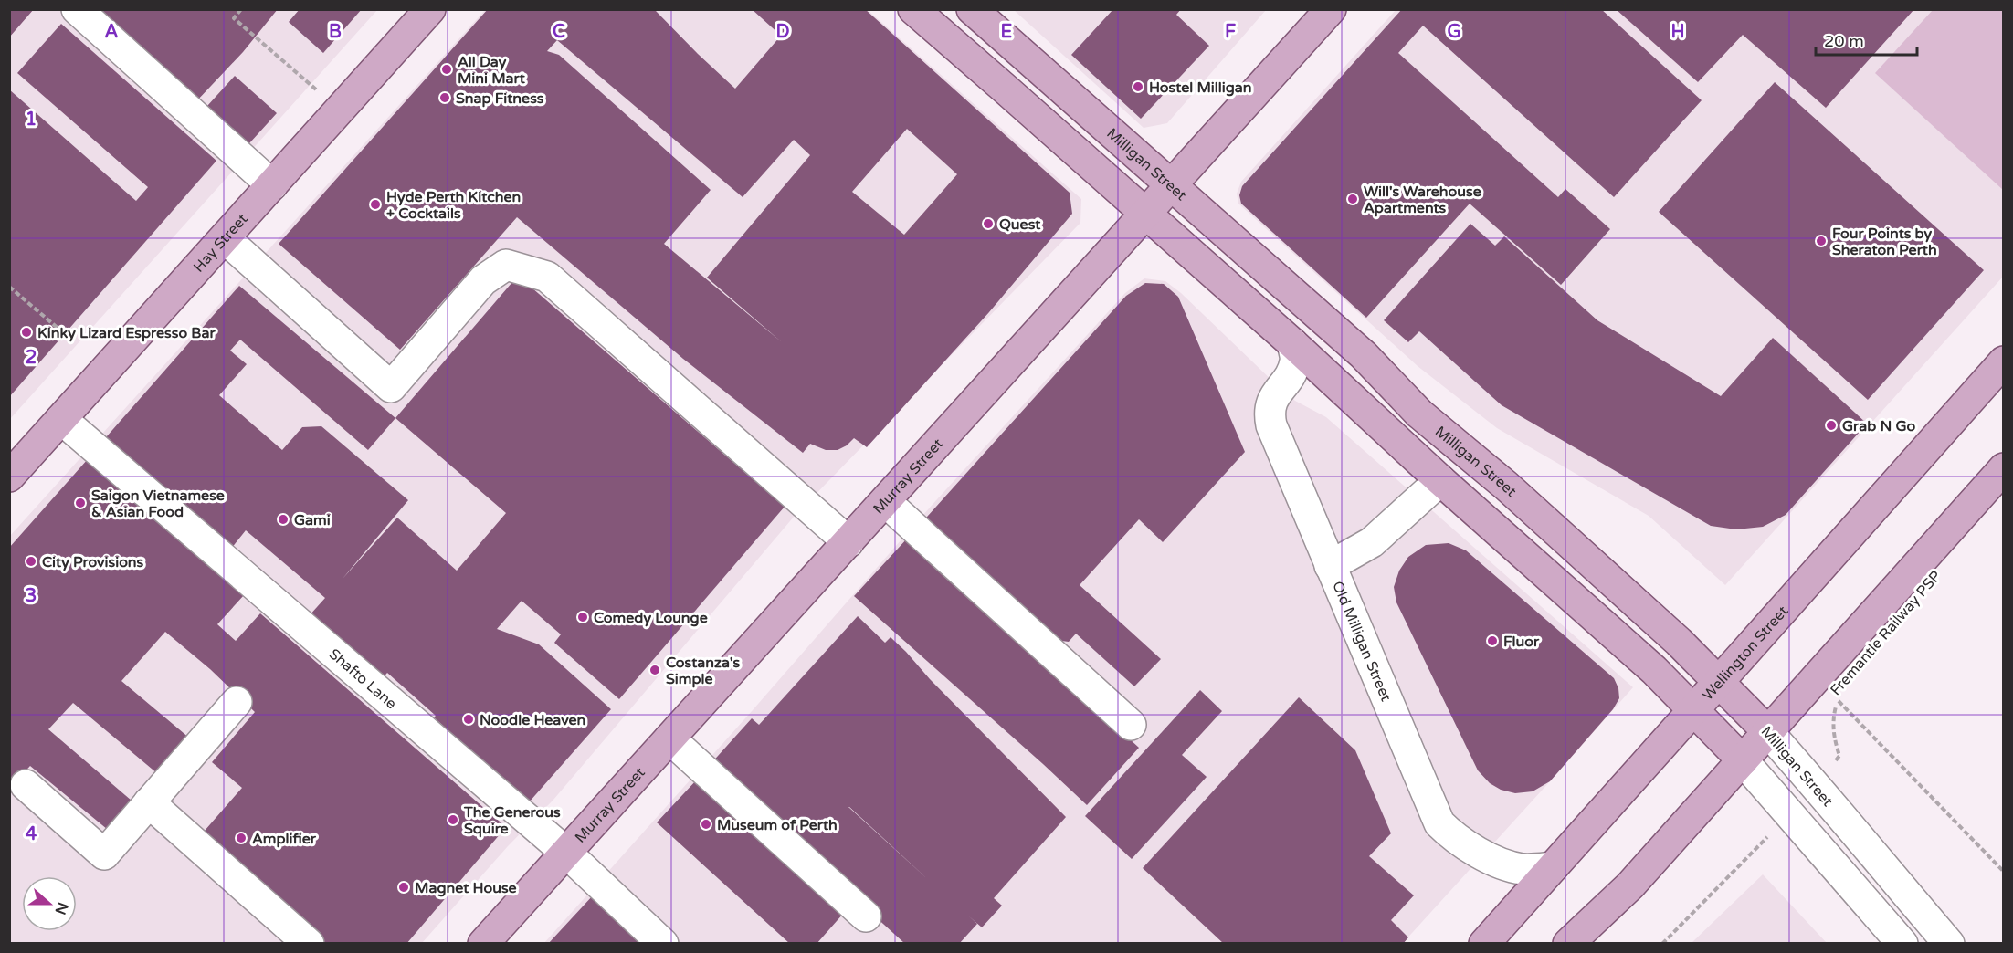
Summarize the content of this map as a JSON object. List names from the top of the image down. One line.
{"streets":{"main road":["Milligan Street","Hay Street","Murray Street","Wellington Street"],"street":["Old Milligan Street","Shafto Lane"],"path":["Fremantle Railway PSP"]},"crossings":[["Milligan Street","Murray Street"],["Milligan Street","Fremantle Railway PSP"],["Milligan Street","Wellington Street"],["Hay Street","Shafto Lane"],["Murray Street","Shafto Lane"],["Old Milligan Street","Wellington Street"]],"places":["All Day Mini Mart","Hostel Milligan","Snap Fitness","Will's Warehouse Apartments","Hyde Perth Kitchen + Cocktails","Quest","Four Points by Sheraton Perth","Kinky Lizard Espresso Bar","Grab N Go","Saigon Vietnamese & Asian Food","Gami","City Provisions","Comedy Lounge","Fluor","Costanza's Simple","Noodle Heaven","The Generous Squire","Museum of Perth","Amplifier","Magnet House"],"scale_bar":"20 m","north":"right","grid":{"columns":["A","B","C","D","E","F","G","H"],"rows":["1","2","3","4"]}}
